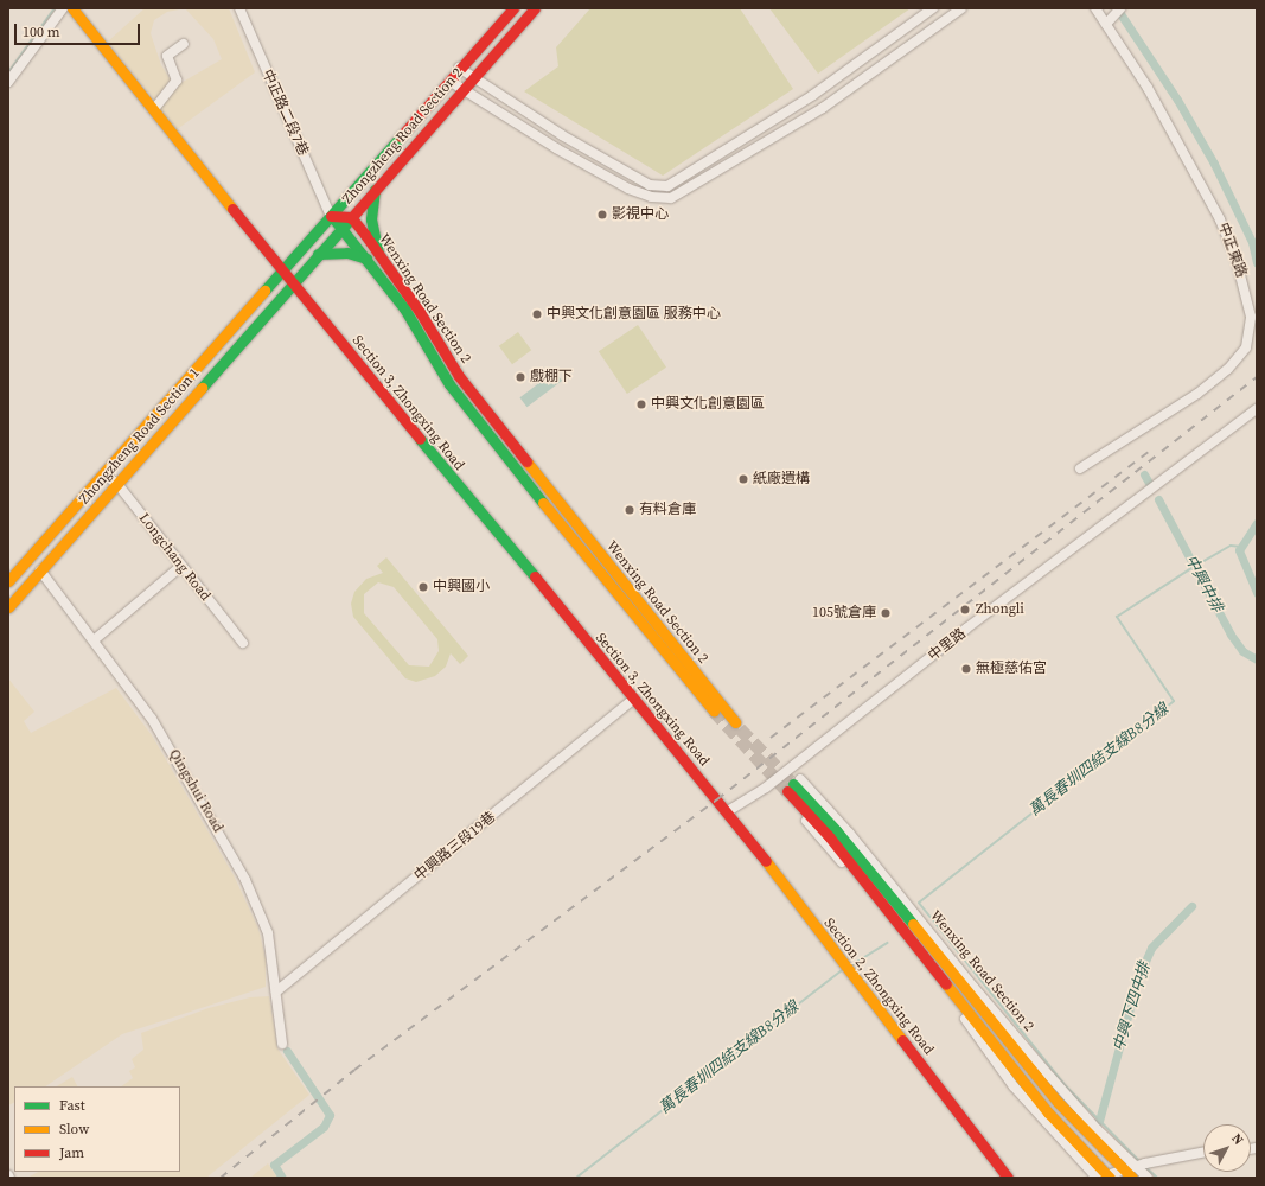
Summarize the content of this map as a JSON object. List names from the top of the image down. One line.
{"streets":{"street":["中正路二段7巷","Zhongzheng Road Section 2","中正東路","Wenxing Road Section 2","Section 3, Zhongxing Road","Zhongzheng Road Section 1","Longchang Road","中里路","Qingshui Road","中興路三段19巷","Section 2, Zhongxing Road"]},"crossings":[["中正路二段7巷","Zhongzheng Road Section 2"],["中正路二段7巷","Wenxing Road Section 2"],["Zhongzheng Road Section 2","Wenxing Road Section 2"],["Zhongzheng Road Section 2","Section 3, Zhongxing Road"],["Zhongzheng Road Section 2","Zhongzheng Road Section 1"],["Section 3, Zhongxing Road","Zhongzheng Road Section 1"],["Section 3, Zhongxing Road","中里路"],["Section 3, Zhongxing Road","中興路三段19巷"],["Section 3, Zhongxing Road","Section 2, Zhongxing Road"],["Zhongzheng Road Section 1","Longchang Road"],["Zhongzheng Road Section 1","Qingshui Road"],["中里路","Section 2, Zhongxing Road"],["Qingshui Road","中興路三段19巷"]],"water":["中興中排","萬長春圳四結支線B8分線","中興下四中排"],"places":["影視中心","中興文化創意園區 服務中心","戲棚下","中興文化創意園區","紙廠遺構","有料倉庫","中興國小","Zhongli","105號倉庫","無極慈佑宮"],"legend":["Fast","Slow","Jam"],"scale_bar":"100 m","north":"top right"}
